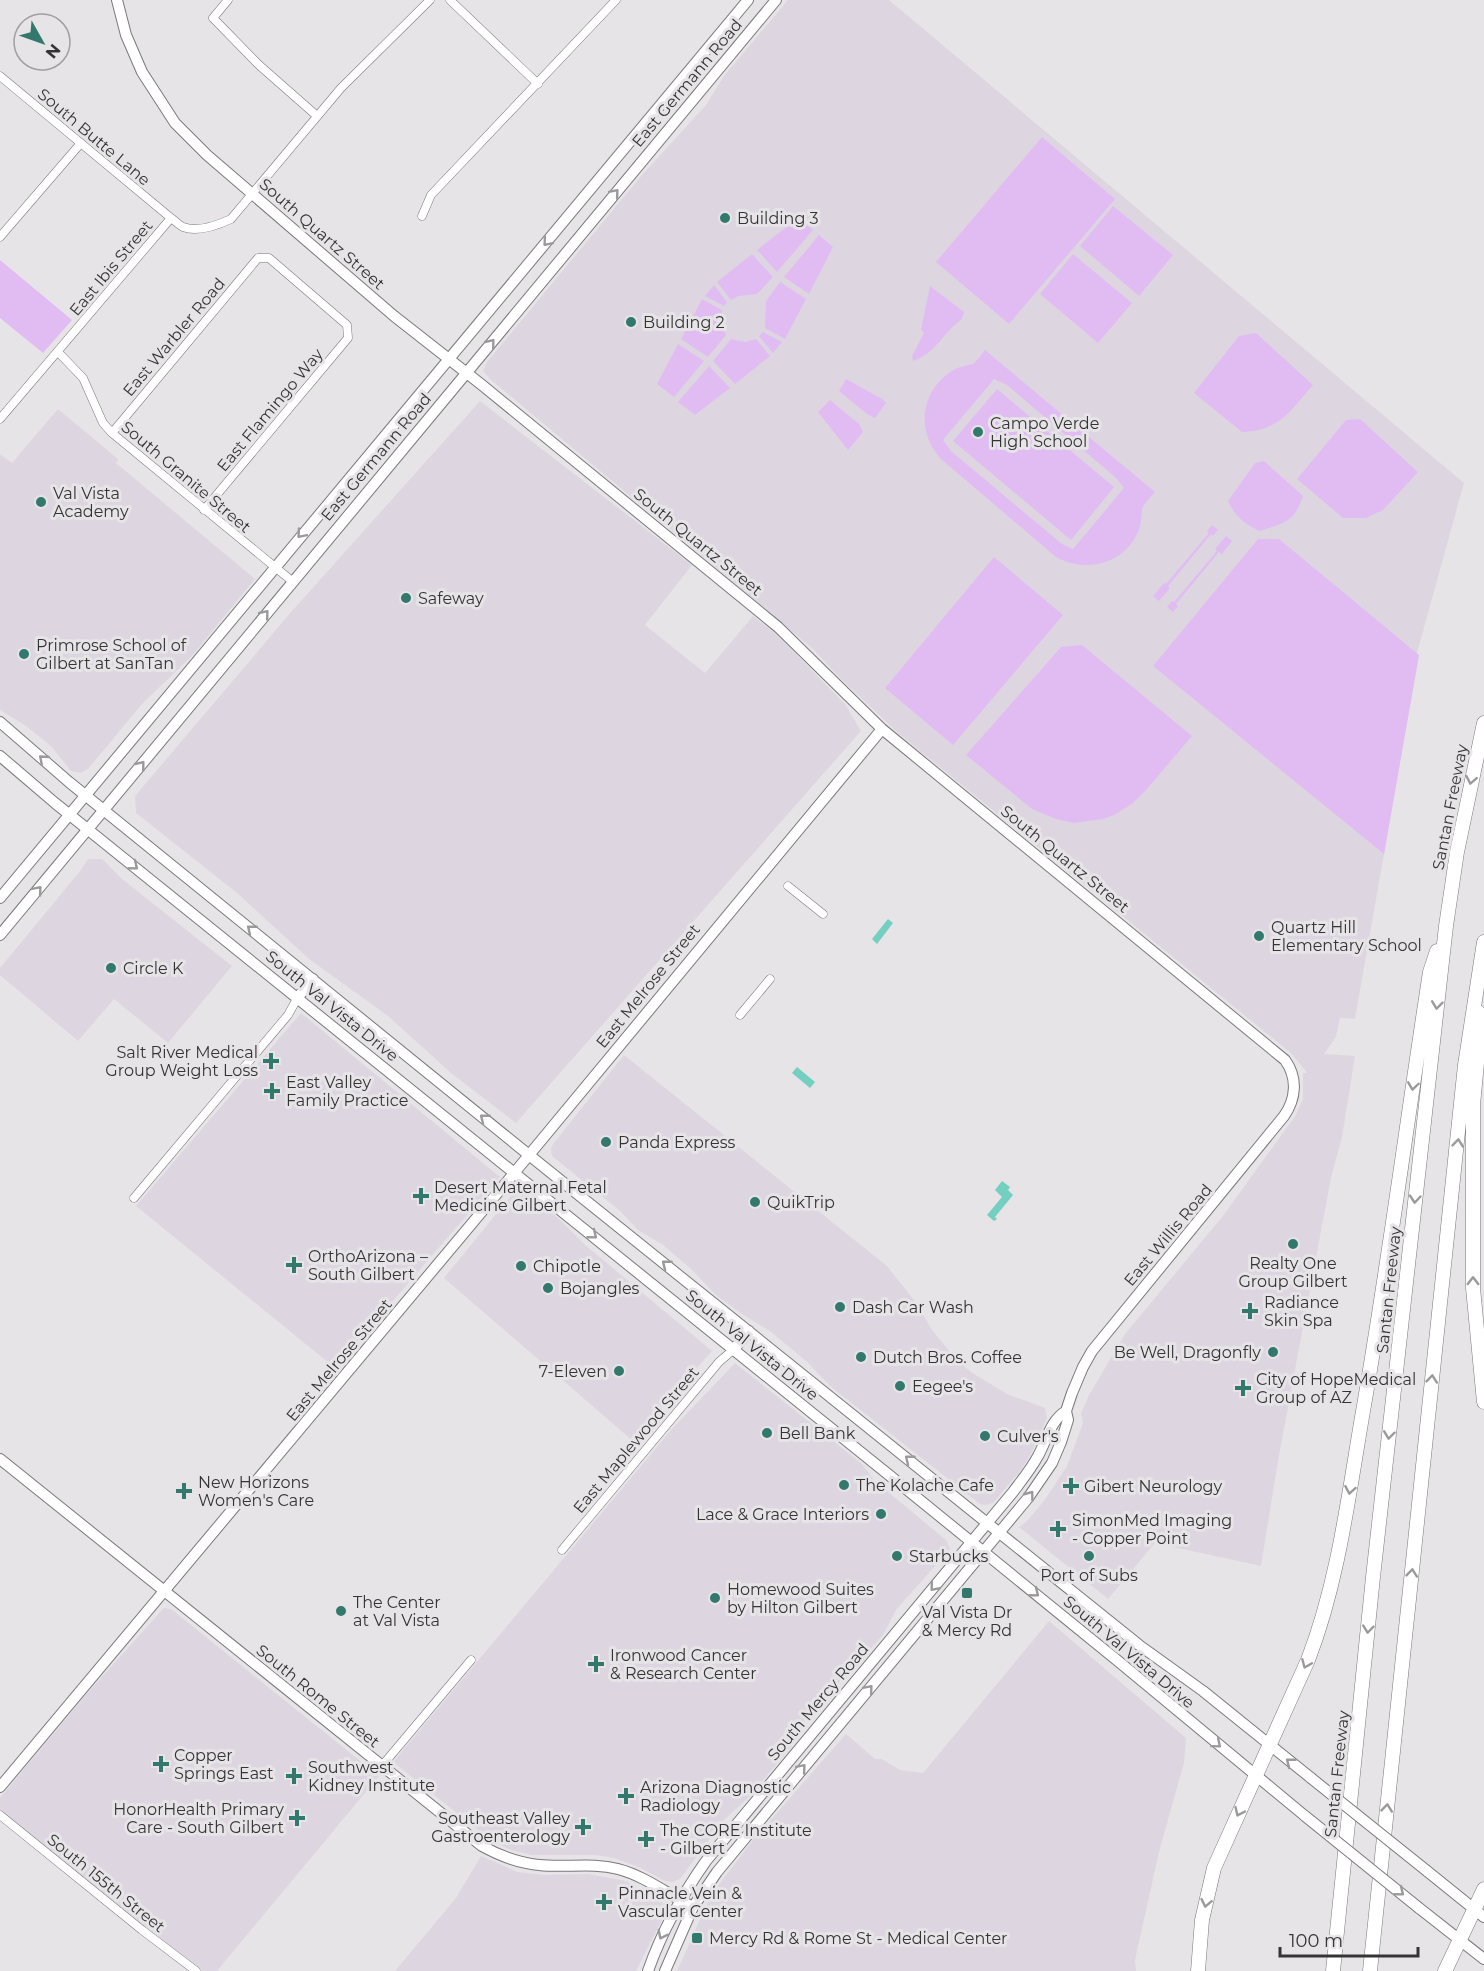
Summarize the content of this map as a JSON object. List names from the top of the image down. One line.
{"streets":{"highway":["Santan Freeway"],"main road":["East Germann Road","South Quartz Street","East Melrose Street","South Val Vista Drive","East Willis Road","South Rome Street","South Mercy Road"],"street":["South Butte Lane","East Ibis Street","East Warbler Road","East Flamingo Way","South Granite Street","East Maplewood Street","South 155th Street"]},"crossings":[["East Germann Road","South Quartz Street"],["East Germann Road","South Granite Street"],["East Germann Road","South Val Vista Drive"],["South Butte Lane","East Ibis Street"],["South Quartz Street","East Ibis Street"],["South Quartz Street","East Melrose Street"],["South Quartz Street","East Willis Road"],["East Ibis Street","South Granite Street"],["East Warbler Road","East Flamingo Way"],["East Warbler Road","South Granite Street"],["East Flamingo Way","South Granite Street"],["East Melrose Street","South Val Vista Drive"],["East Melrose Street","South Rome Street"],["South Val Vista Drive","East Willis Road"],["South Val Vista Drive","East Maplewood Street"],["South Val Vista Drive","South Mercy Road"],["East Willis Road","South Mercy Road"],["South Rome Street","South Mercy Road"]],"places":{"other":["Building 3","Building 2","Campo Verde High School","Val Vista Academy","Safeway","Primrose School of Gilbert at SanTan","Quartz Hill Elementary School","Circle K","Panda Express","QuikTrip","Realty One Group Gilbert","Chipotle","Bojangles","Dash Car Wash","Be Well, Dragonfly","Dutch Bros. Coffee","7-Eleven","Eegee's","Bell Bank","Culver's","The Kolache Cafe","Lace & Grace Interiors","Starbucks","Port of Subs","Homewood Suites by Hilton Gilbert","The Center at Val Vista"],"health":["Salt River Medical Group Weight Loss","East Valley Family Practice","Desert Maternal Fetal Medicine Gilbert","OrthoArizona – South Gilbert","Radiance Skin Spa","City of HopeMedical Group of AZ","Gibert Neurology","New Horizons Women's Care","SimonMed Imaging - Copper Point","Ironwood Cancer & Research Center","Copper Springs East","Southwest Kidney Institute","Arizona Diagnostic Radiology","HonorHealth Primary Care - South Gilbert","Southeast Valley Gastroenterology","The CORE Institute - Gilbert","Pinnacle Vein & Vascular Center"],"transit":["Val Vista Dr & Mercy Rd","Mercy Rd & Rome St - Medical Center"]},"scale_bar":"100 m","north":"bottom right"}
